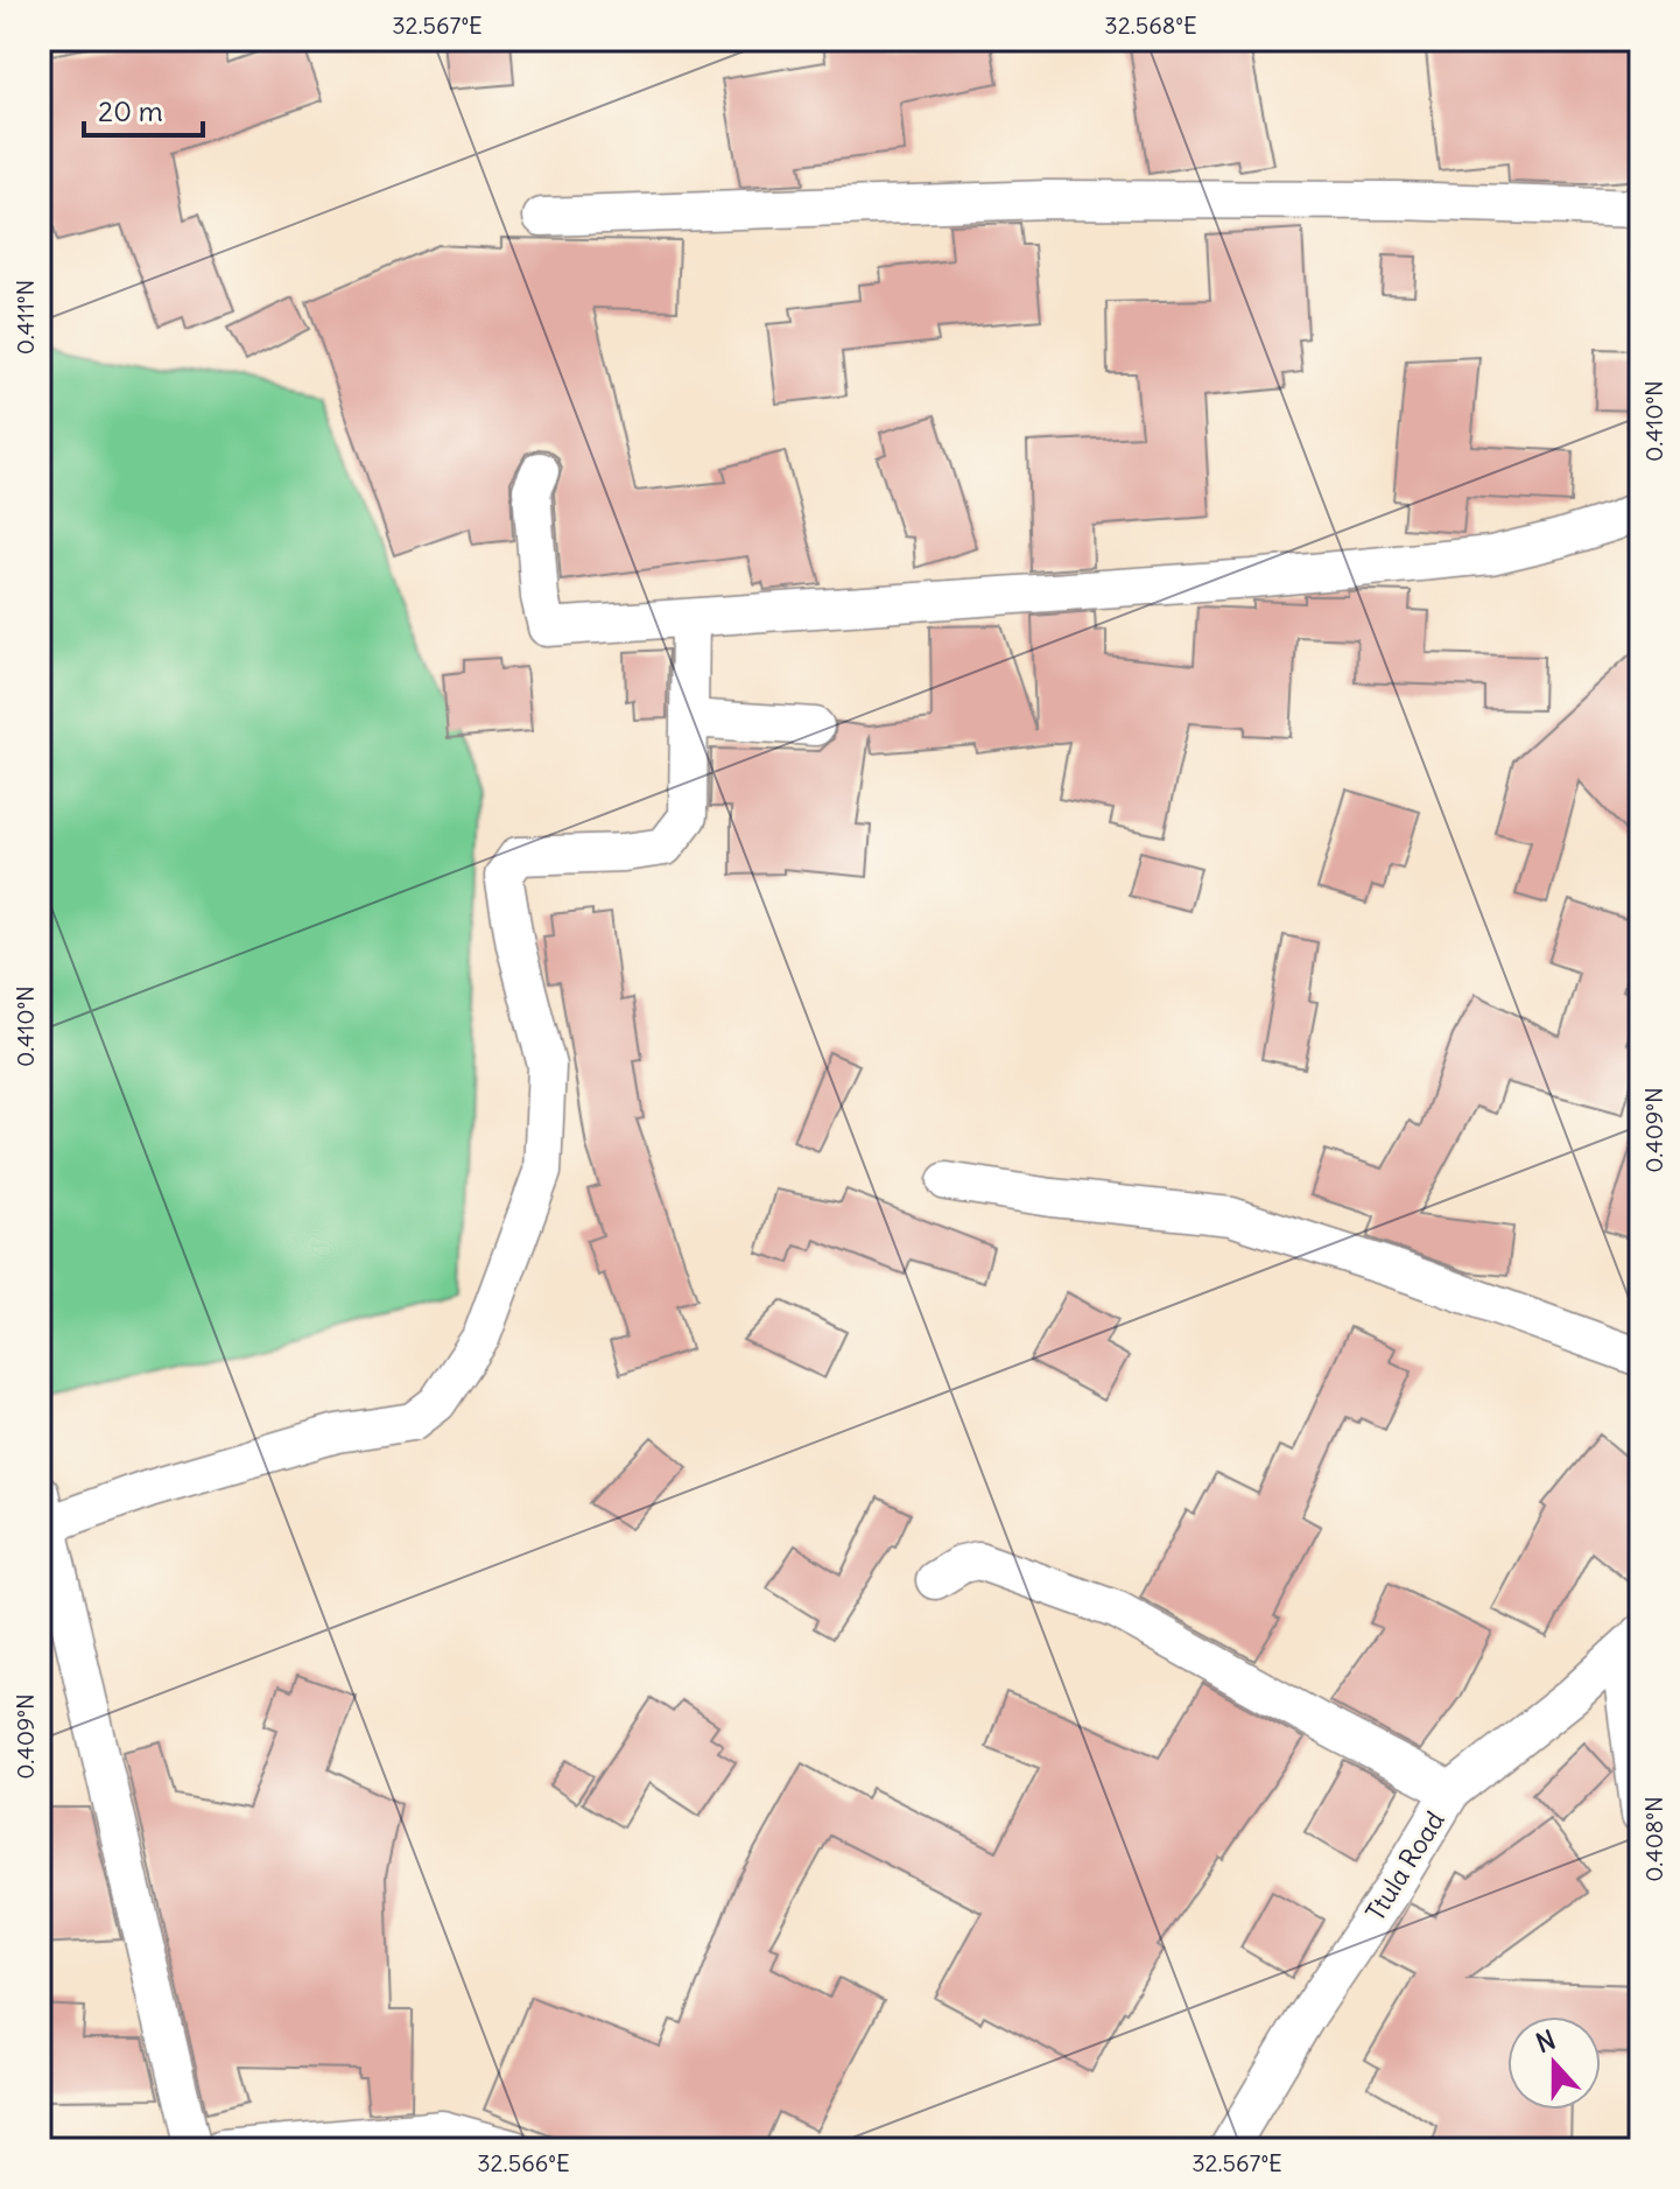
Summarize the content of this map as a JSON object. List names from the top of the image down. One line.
{"streets":{"street":["Ttula Road"]},"scale_bar":"20 m","north":"top","coordinates":["32.567°E","32.568°E","0.411°N","0.410°N","0.409°N","0.408°N","32.566°E"]}
